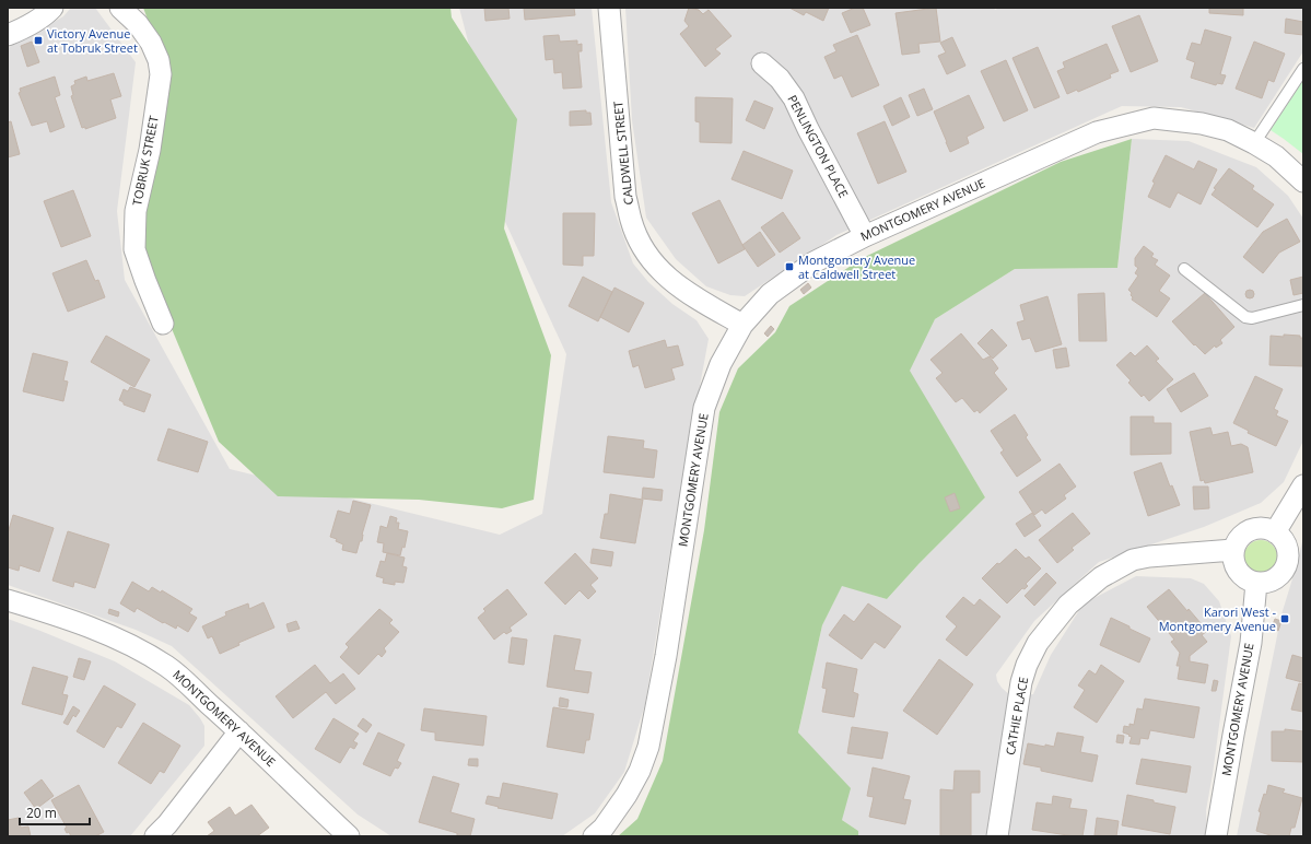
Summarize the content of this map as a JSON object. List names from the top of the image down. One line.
{"streets":{"street":["PENLINGTON PLACE","CALDWELL STREET","TOBRUK STREET","MONTGOMERY AVENUE","CATHIE PLACE"]},"crossings":[["PENLINGTON PLACE","MONTGOMERY AVENUE"],["CALDWELL STREET","MONTGOMERY AVENUE"],["MONTGOMERY AVENUE","CATHIE PLACE"]],"places":{"transit":["Victory Avenue at Tobruk Street","Montgomery Avenue at Caldwell Street","Karori West - Montgomery Avenue"]},"scale_bar":"20 m"}
